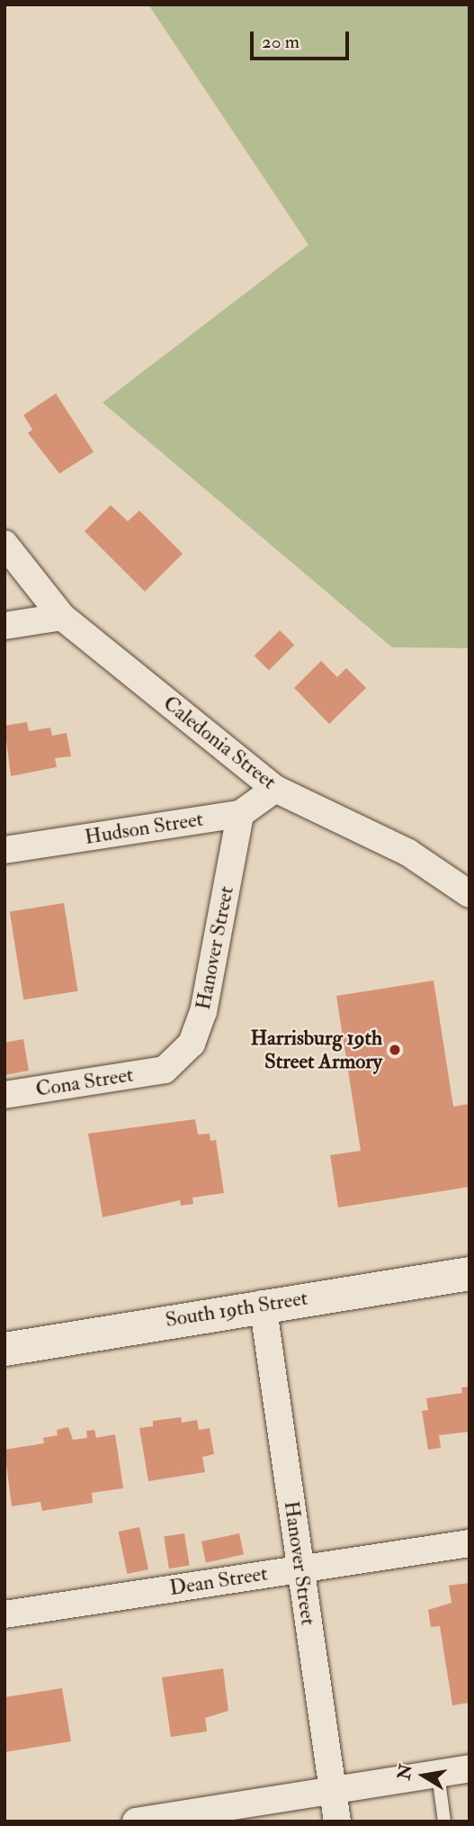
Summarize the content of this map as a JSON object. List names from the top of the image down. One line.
{"streets":{"street":["Caledonia Street","Hudson Street","Hanover Street","Cona Street","South 19th Street","Dean Street"]},"crossings":[["Caledonia Street","Hudson Street"],["Hudson Street","Hanover Street"],["Hanover Street","Cona Street"],["Hanover Street","South 19th Street"],["Hanover Street","Dean Street"]],"places":["Harrisburg 19th Street Armory"],"scale_bar":"20 m","north":"left"}
